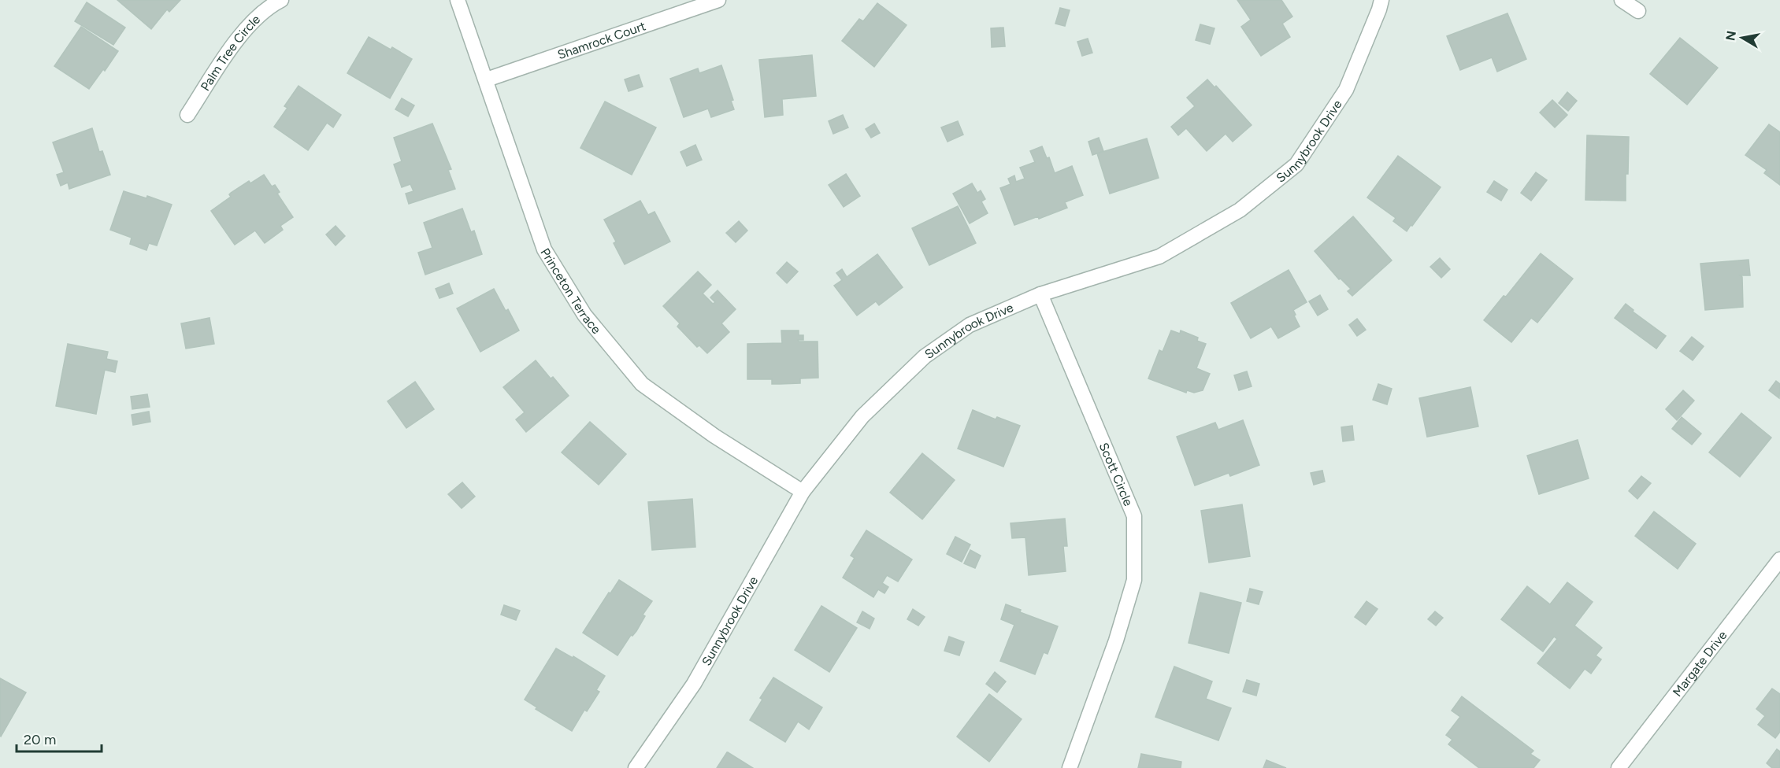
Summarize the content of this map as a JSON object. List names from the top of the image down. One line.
{"streets":{"street":["Shamrock Court","Palm Tree Circle","Sunnybrook Drive","Princeton Terrace","Scott Circle","Margate Drive"]},"crossings":[["Shamrock Court","Princeton Terrace"],["Sunnybrook Drive","Princeton Terrace"],["Sunnybrook Drive","Scott Circle"]],"scale_bar":"20 m","north":"left"}
